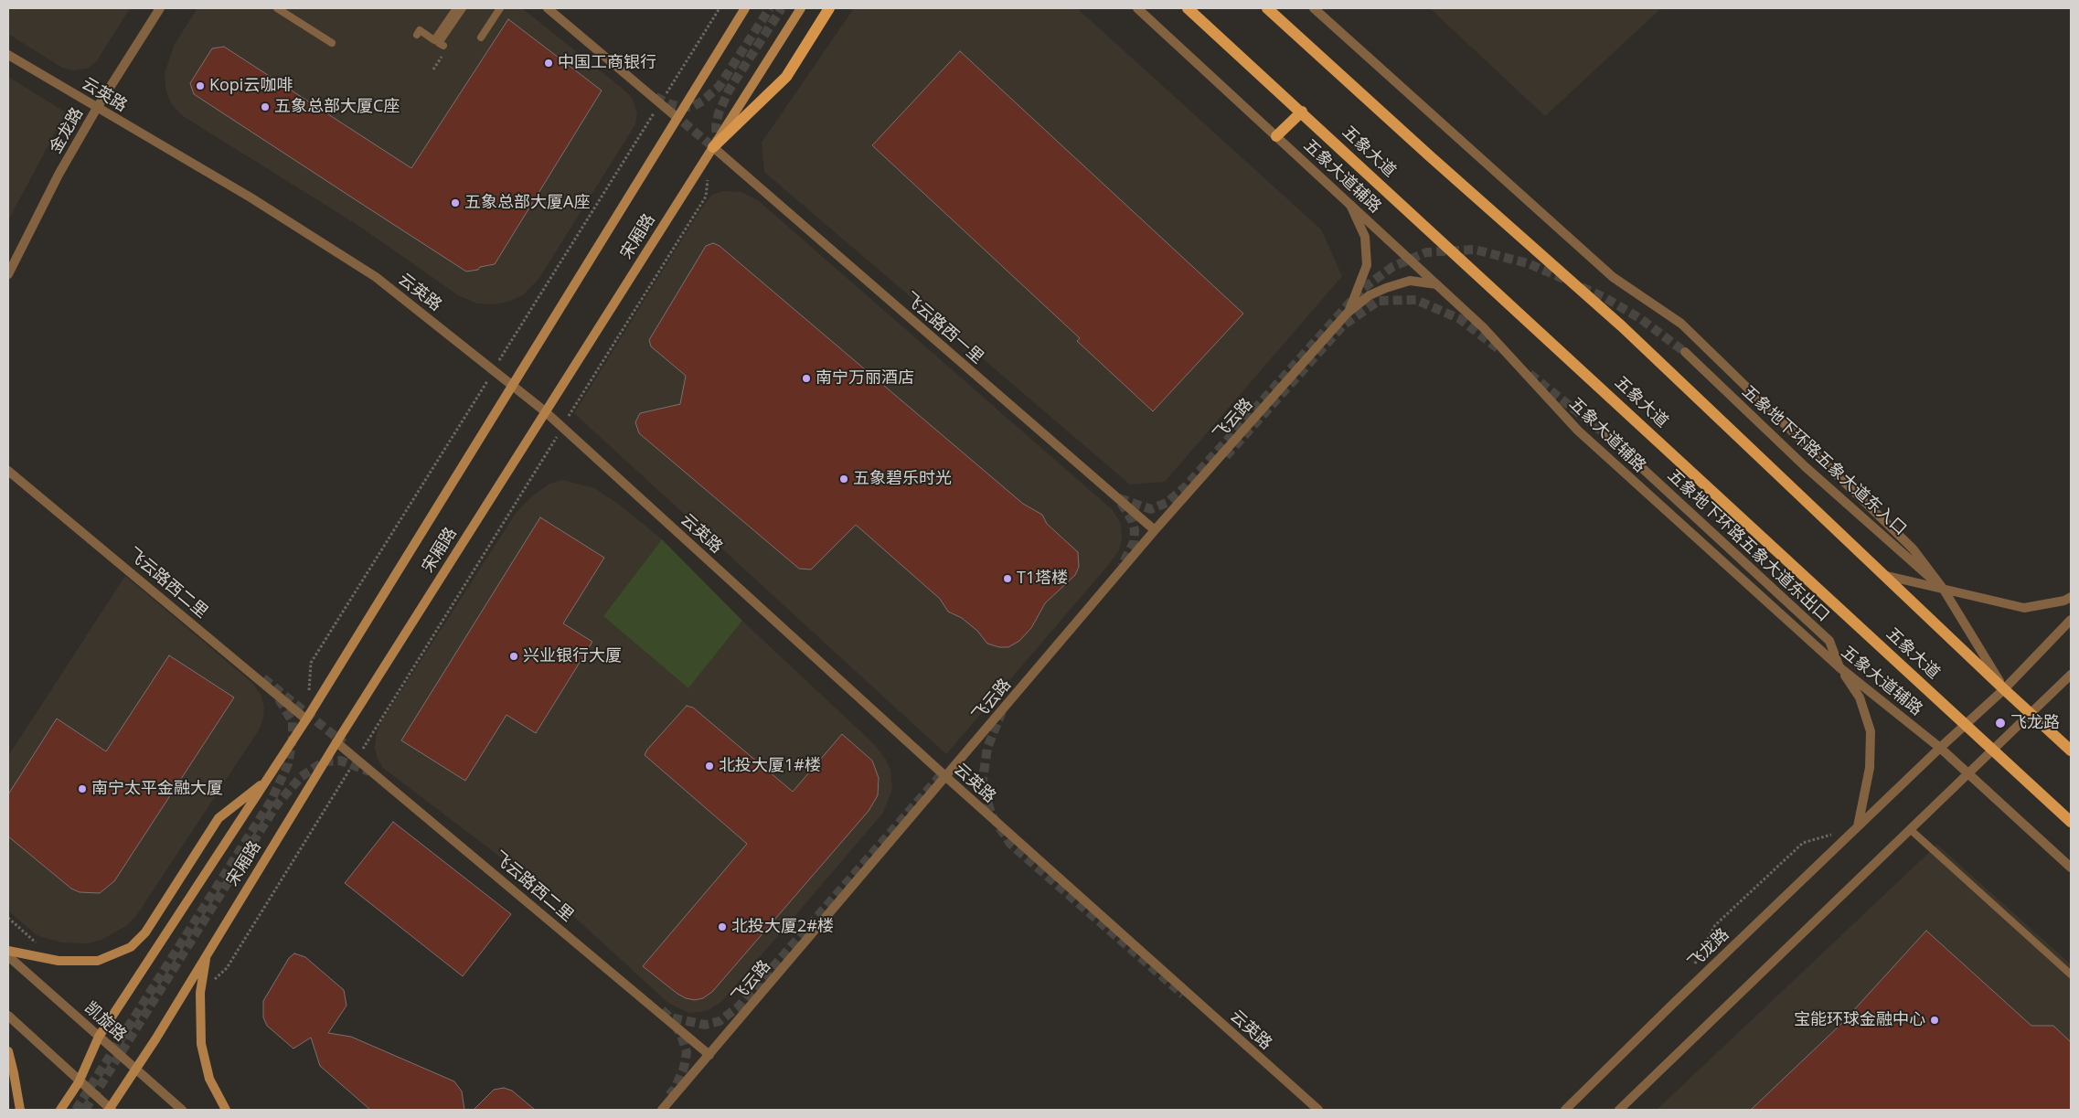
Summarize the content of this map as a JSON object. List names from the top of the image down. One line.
{"streets":{"main road":["五象大道","宋厢路"],"street":["云英路","金龙路","五象大道辅路","飞云路西一里","飞云路","五象地下环路五象大道东入口","五象地下环路五象大道东出口","飞云路西二里","飞龙路","凯旋路"]},"crossings":[["云英路","金龙路"],["云英路","宋厢路"],["云英路","飞云路"],["五象大道","飞龙路"],["五象大道辅路","飞云路"],["五象大道辅路","五象地下环路五象大道东出口"],["五象大道辅路","飞龙路"],["宋厢路","飞云路西一里"],["宋厢路","飞云路西二里"],["宋厢路","凯旋路"],["飞云路西一里","飞云路"],["飞云路","飞云路西二里"]],"places":["中国工商银行","Kopi云咖啡","五象总部大厦C座","五象总部大厦A座","南宁万丽酒店","五象碧乐时光","T1塔楼","兴业银行大厦","飞龙路","北投大厦1#楼","南宁太平金融大厦","北投大厦2#楼","宝能环球金融中心"]}
